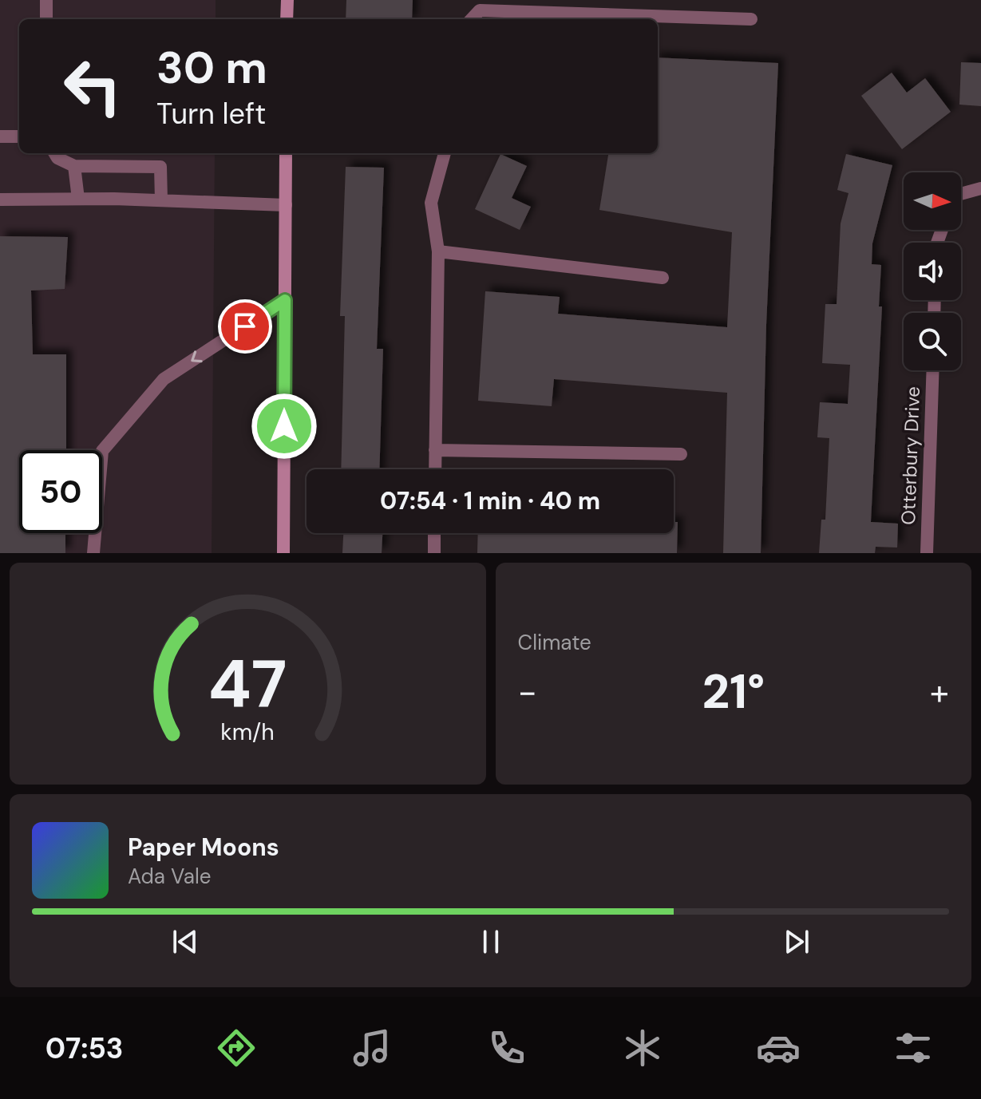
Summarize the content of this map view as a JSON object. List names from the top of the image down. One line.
{"streets":{"street":["Otterbury Drive"]},"north":"right","page":{"turn":["30 m","Turn left"],"limit":"50","trip":"07:54 · 1 min · 40 m","tile":"Climate","heat":["−","21°","+"],"song":["Paper Moons","Ada Vale"],"tabs":"07:53","gauge":["47","km/h"]}}
